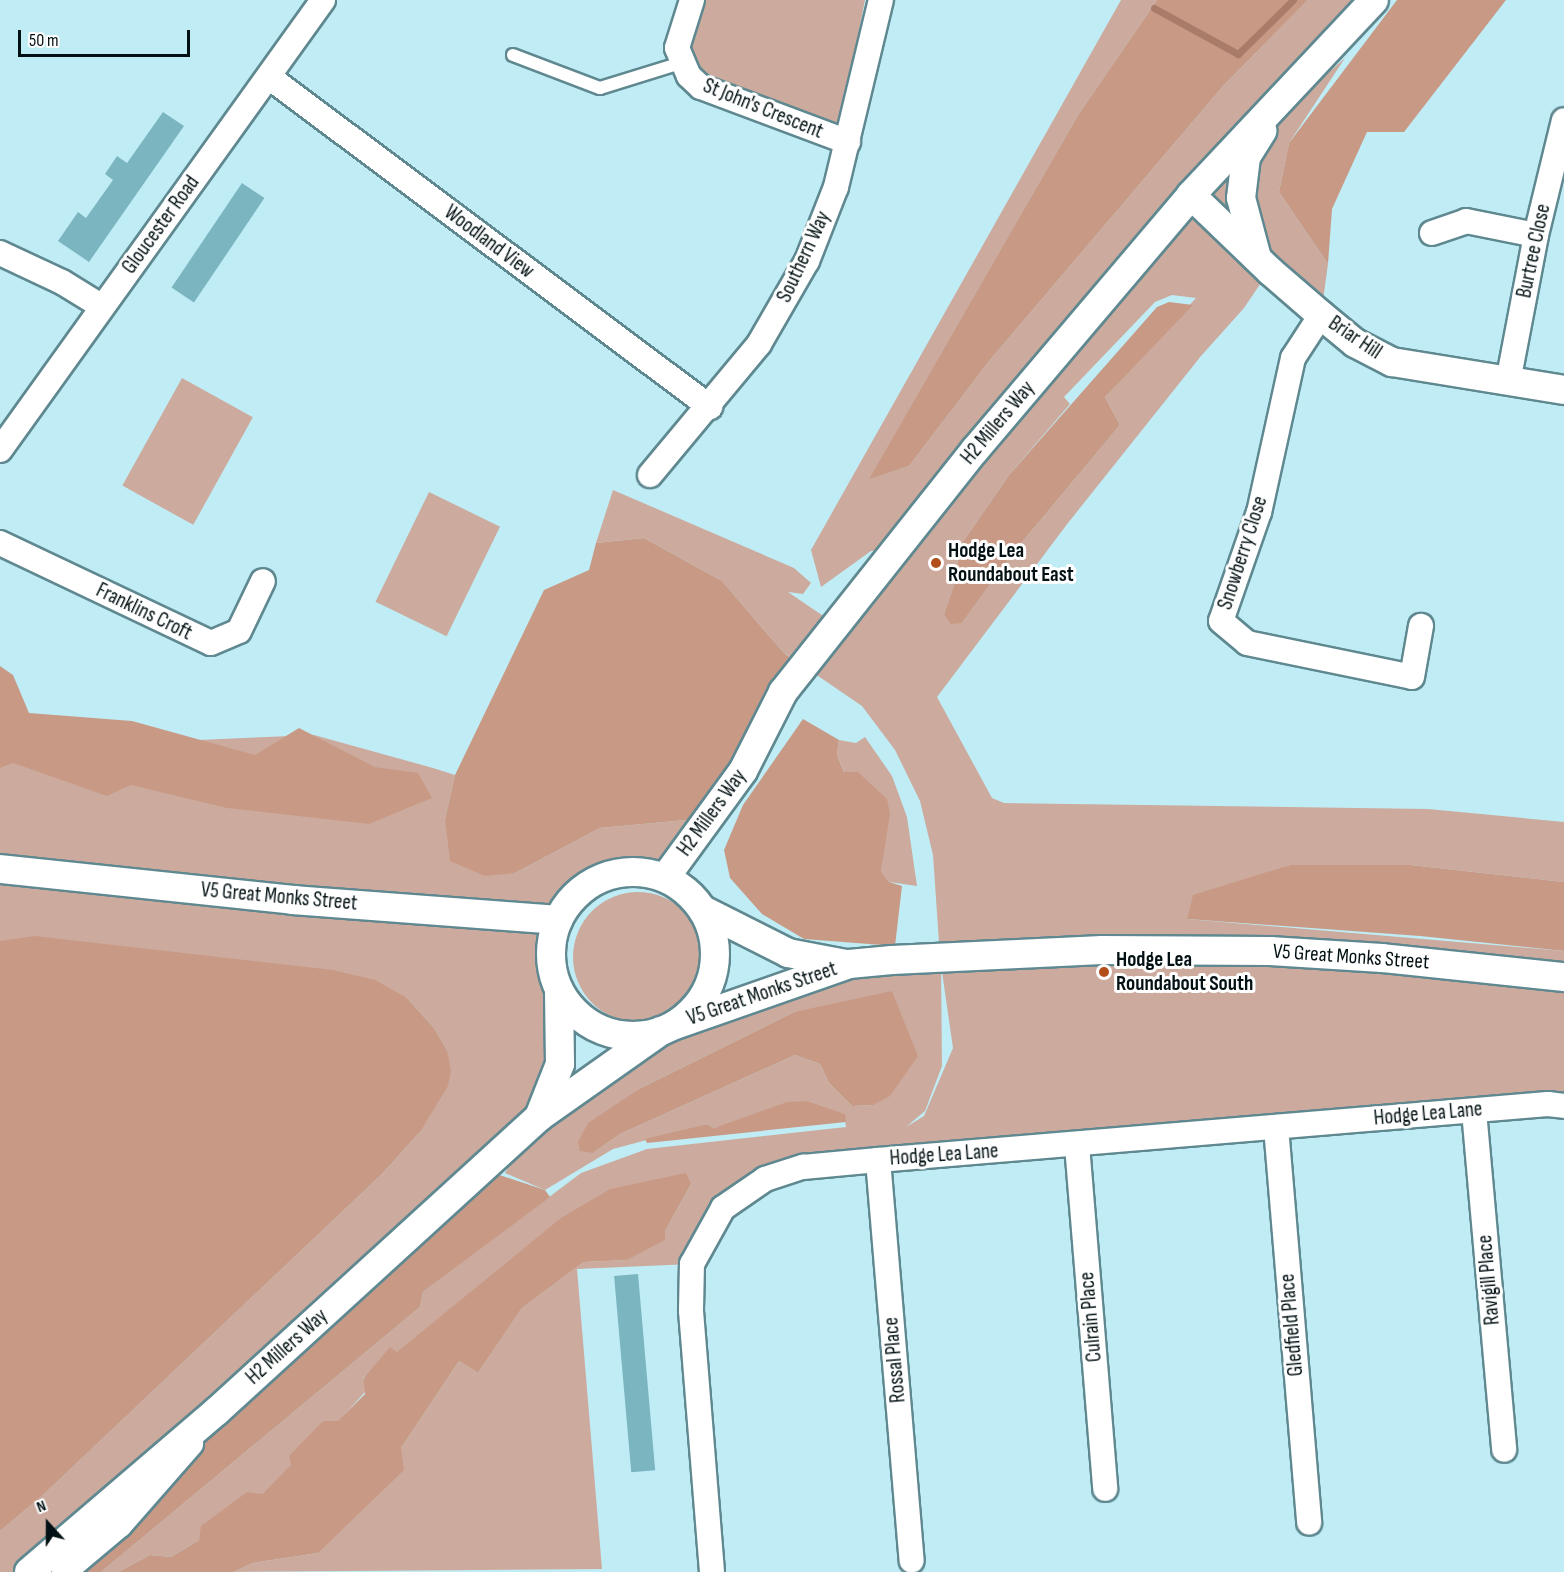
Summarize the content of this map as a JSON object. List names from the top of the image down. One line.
{"streets":{"street":["St John's Crescent","Gloucester Road","Woodland View","Burtree Close","Southern Way","Briar Hill","H2 Millers Way","Snowberry Close","Franklins Croft","V5 Great Monks Street","Hodge Lea Lane","Ravigill Place","Culrain Place","Gledfield Place","Rossal Place"]},"crossings":[["St John's Crescent","Southern Way"],["Gloucester Road","Woodland View"],["Woodland View","Southern Way"],["Burtree Close","Briar Hill"],["Briar Hill","H2 Millers Way"],["Briar Hill","Snowberry Close"],["H2 Millers Way","V5 Great Monks Street"],["Hodge Lea Lane","Ravigill Place"],["Hodge Lea Lane","Culrain Place"],["Hodge Lea Lane","Gledfield Place"],["Hodge Lea Lane","Rossal Place"]],"places":["Hodge Lea Roundabout East","Hodge Lea Roundabout South"],"scale_bar":"50 m","north":"top"}
